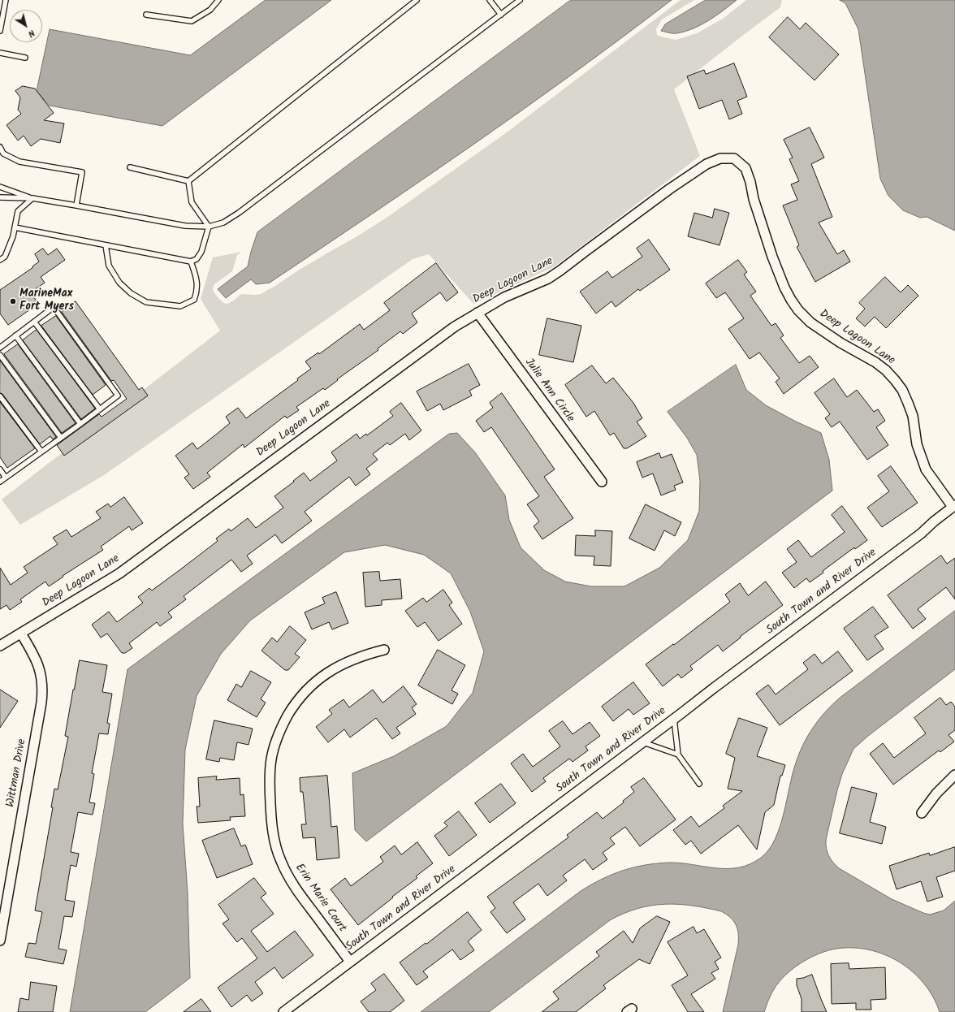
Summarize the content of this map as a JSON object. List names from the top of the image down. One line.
{"streets":{"street":["Deep Lagoon Lane","Julie Ann Circle","South Town and River Drive","Wittman Drive","Erin Marie Court"]},"crossings":[["Deep Lagoon Lane","Julie Ann Circle"],["Deep Lagoon Lane","South Town and River Drive"],["Deep Lagoon Lane","Wittman Drive"],["South Town and River Drive","Erin Marie Court"]],"places":["MarineMax Fort Myers"],"north":"bottom right"}
